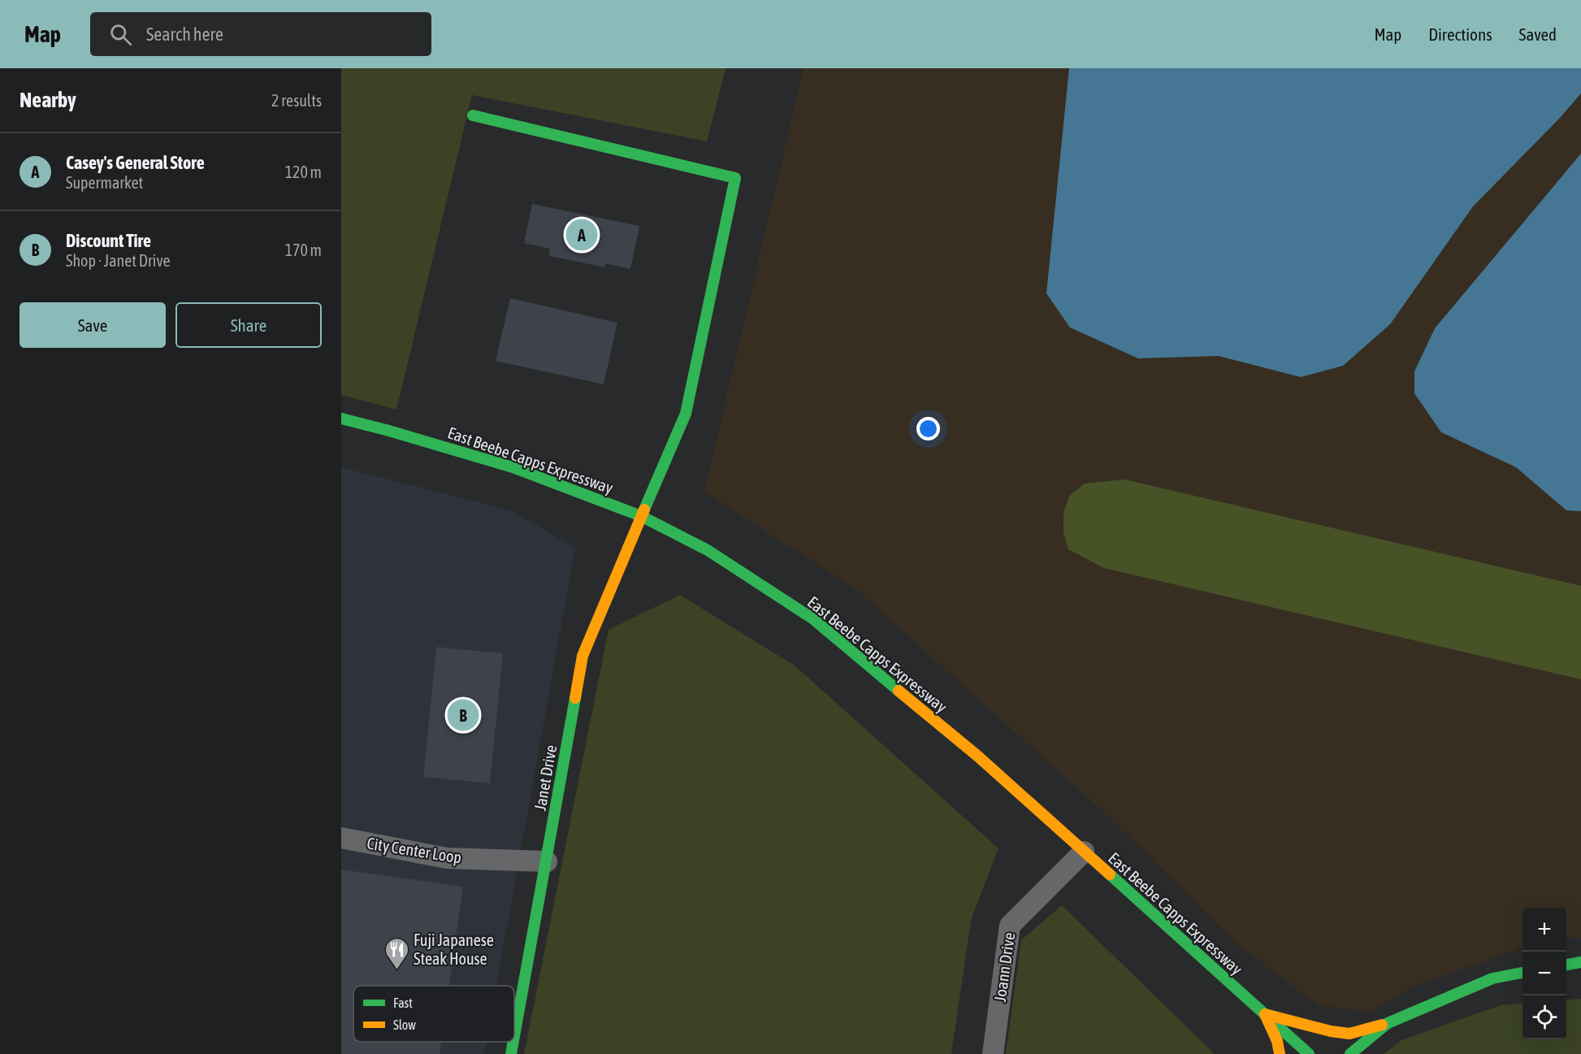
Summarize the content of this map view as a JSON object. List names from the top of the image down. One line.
{"streets":{"main road":["East Beebe Capps Expressway","Janet Drive"],"street":["City Center Loop","Joann Drive"]},"crossings":[["East Beebe Capps Expressway","Janet Drive"],["East Beebe Capps Expressway","Joann Drive"],["Janet Drive","City Center Loop"]],"places":{"restaurant":["Fuji Japanese Steak House"]},"legend":["Fast","Slow"],"page":{"header":"Map","search":"Search here","nav":["Map","Directions","Saved"],"heading":["Nearby","2 results"],"list":[{"mark":"A","name":"Casey's General Store","note":"Supermarket","value":"120 m"},{"mark":"B","name":"Discount Tire","note":"Shop · Janet Drive","value":"170 m"}],"pins":["A","B"],"buttons":["Save","Share"],"map_buttons":["+","−"]}}
